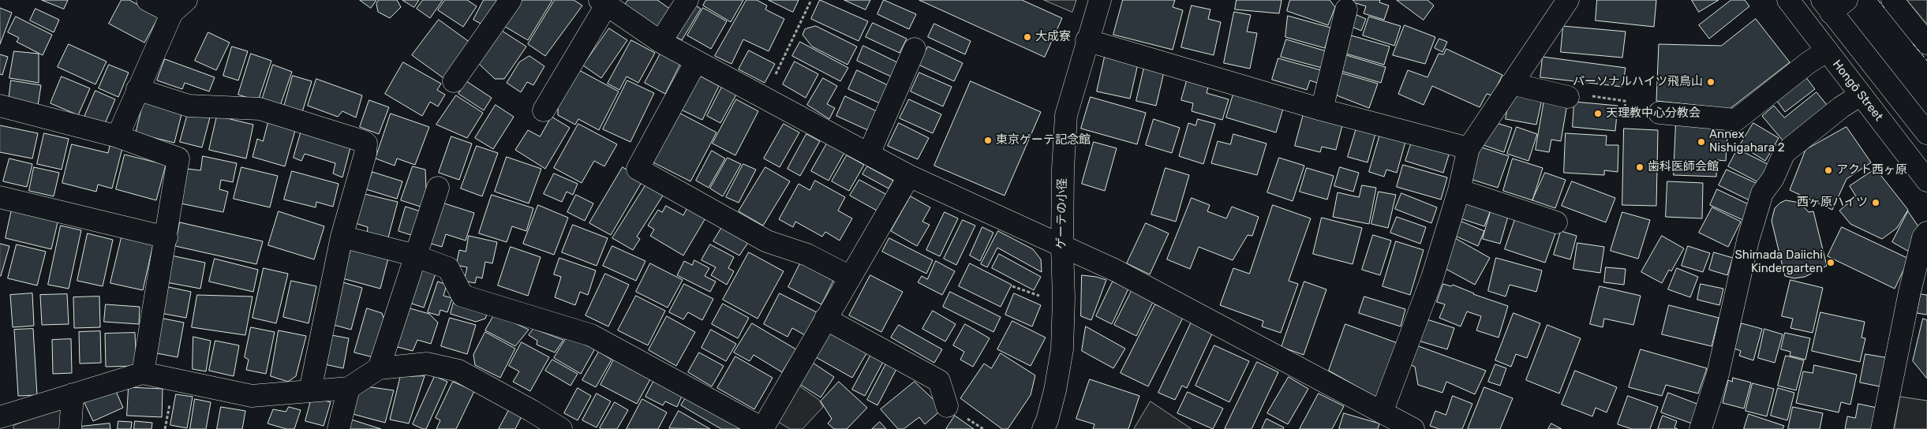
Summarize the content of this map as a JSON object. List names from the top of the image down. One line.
{"streets":{"street":["Hongō Street","ゲーテの小径"]},"places":["大成寮","パーソナルハイツ飛鳥山","天理教中心分教会","東京ゲーテ記念館","Annex Nishigahara 2","歯科医師会館","アクト西ヶ原","西ヶ原ハイツ","Shimada Daiichi Kindergarten"]}
